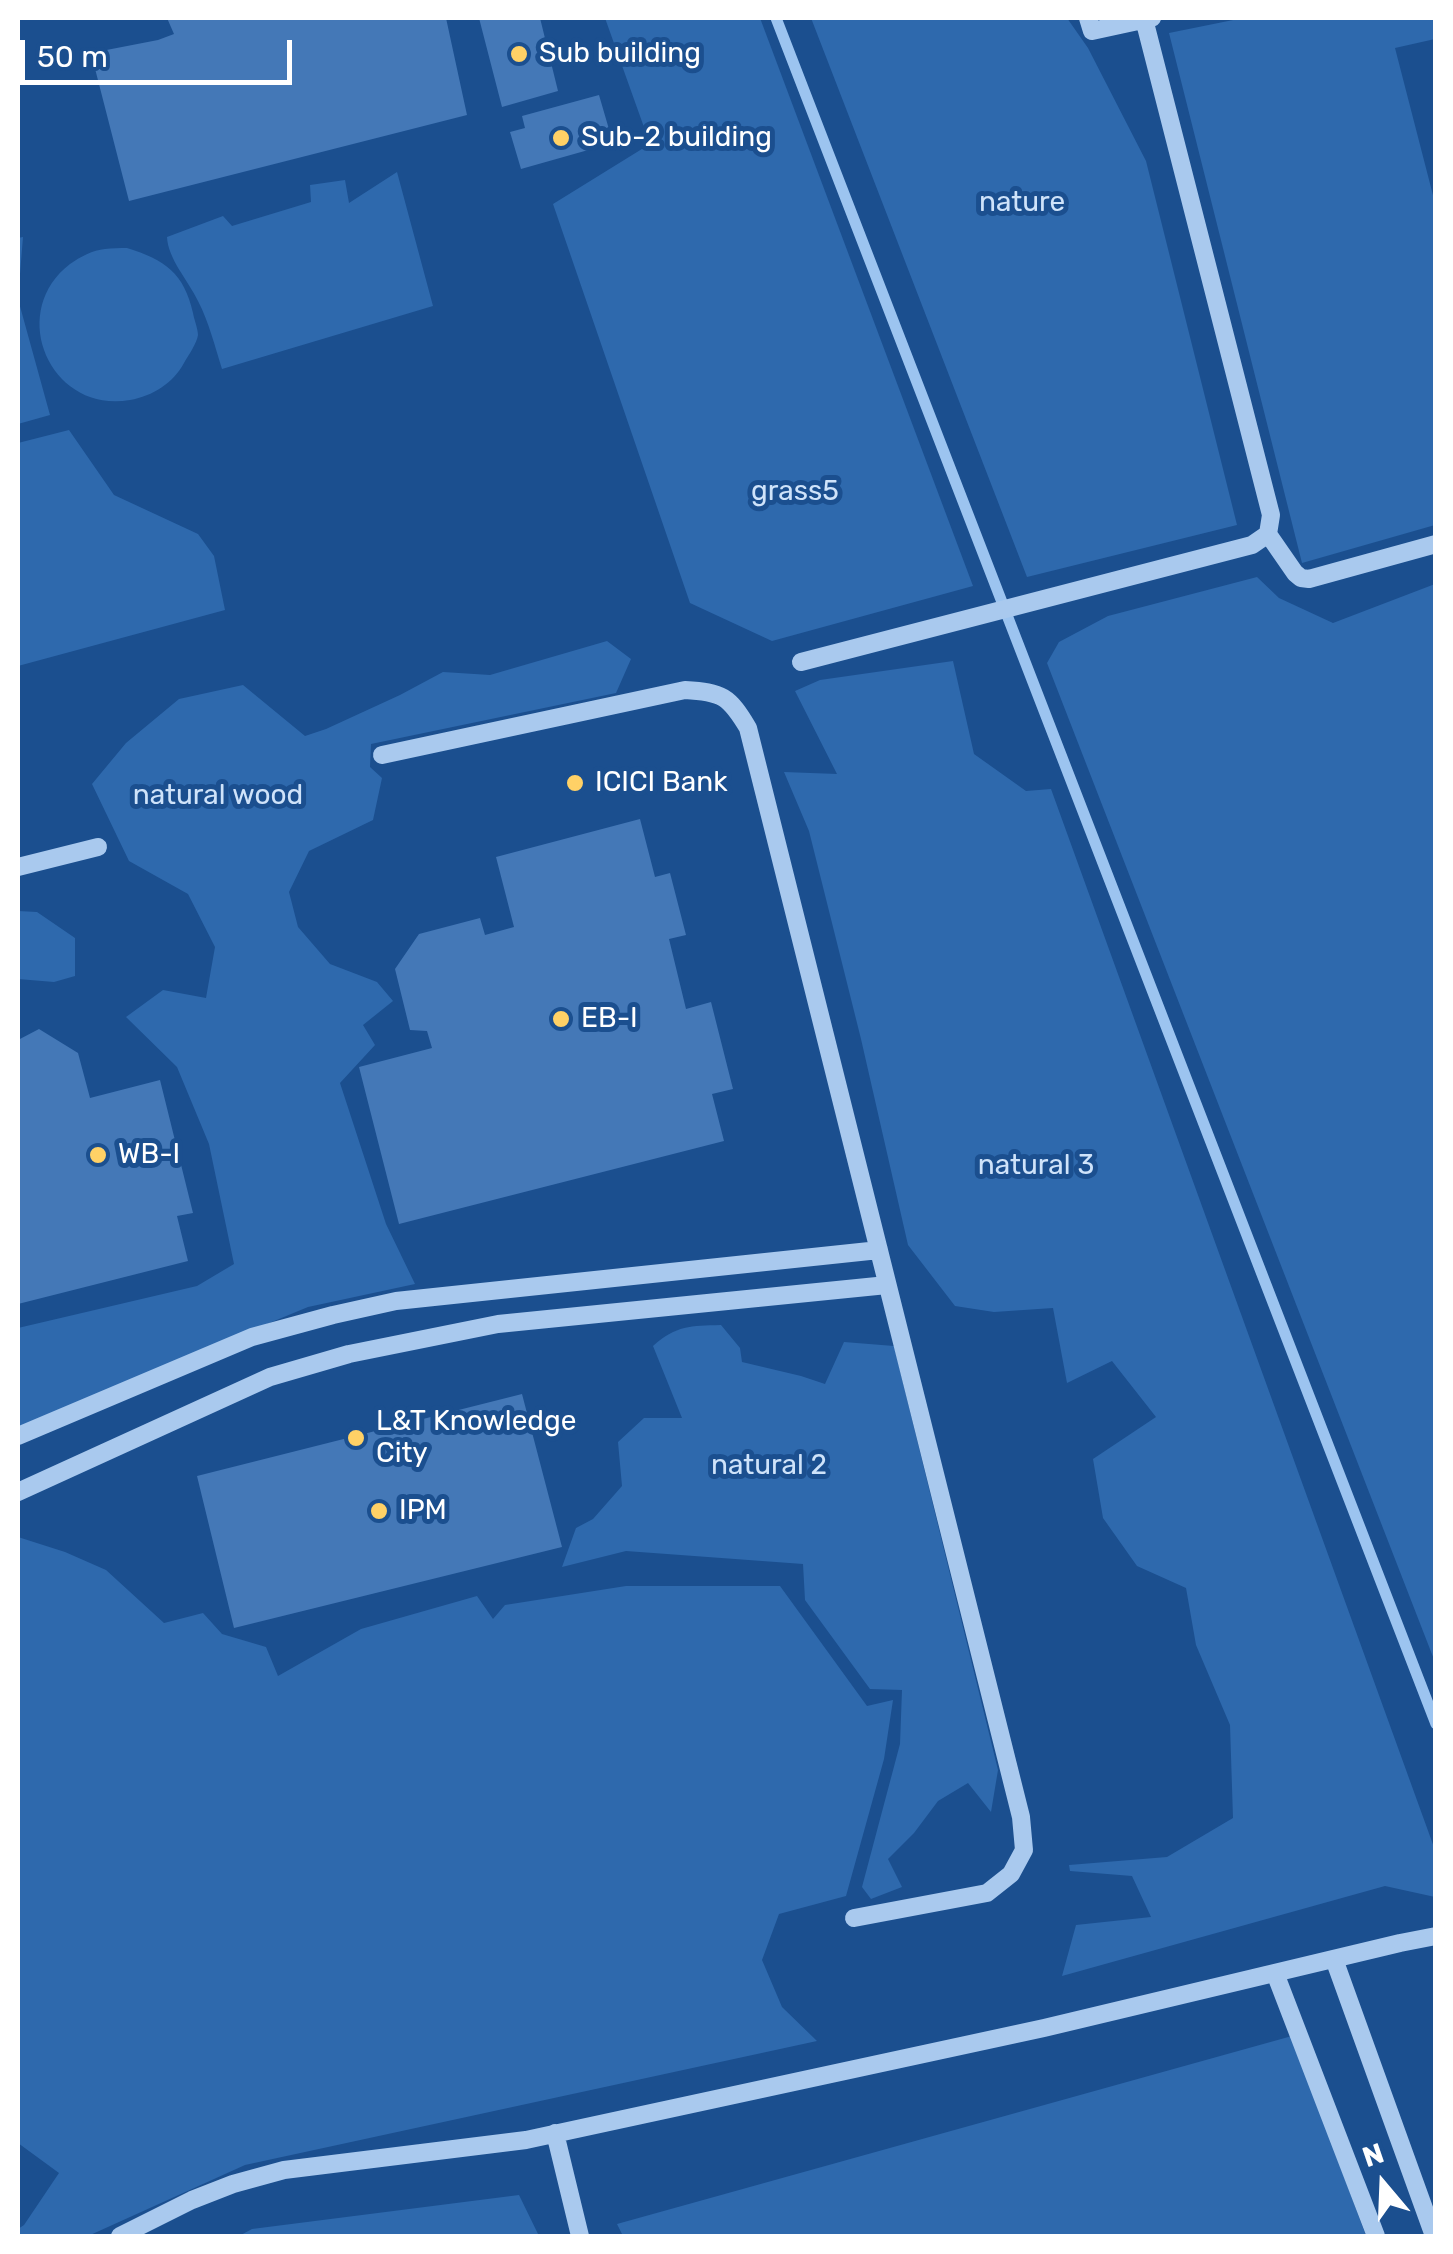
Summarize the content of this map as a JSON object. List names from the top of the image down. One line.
{"parks":["nature","grass5","natural wood","natural 3","natural 2"],"places":["Sub building","Sub-2 building","ICICI Bank","EB-I","WB-I","L&T Knowledge City","IPM"],"scale_bar":"50 m","north":"top"}
